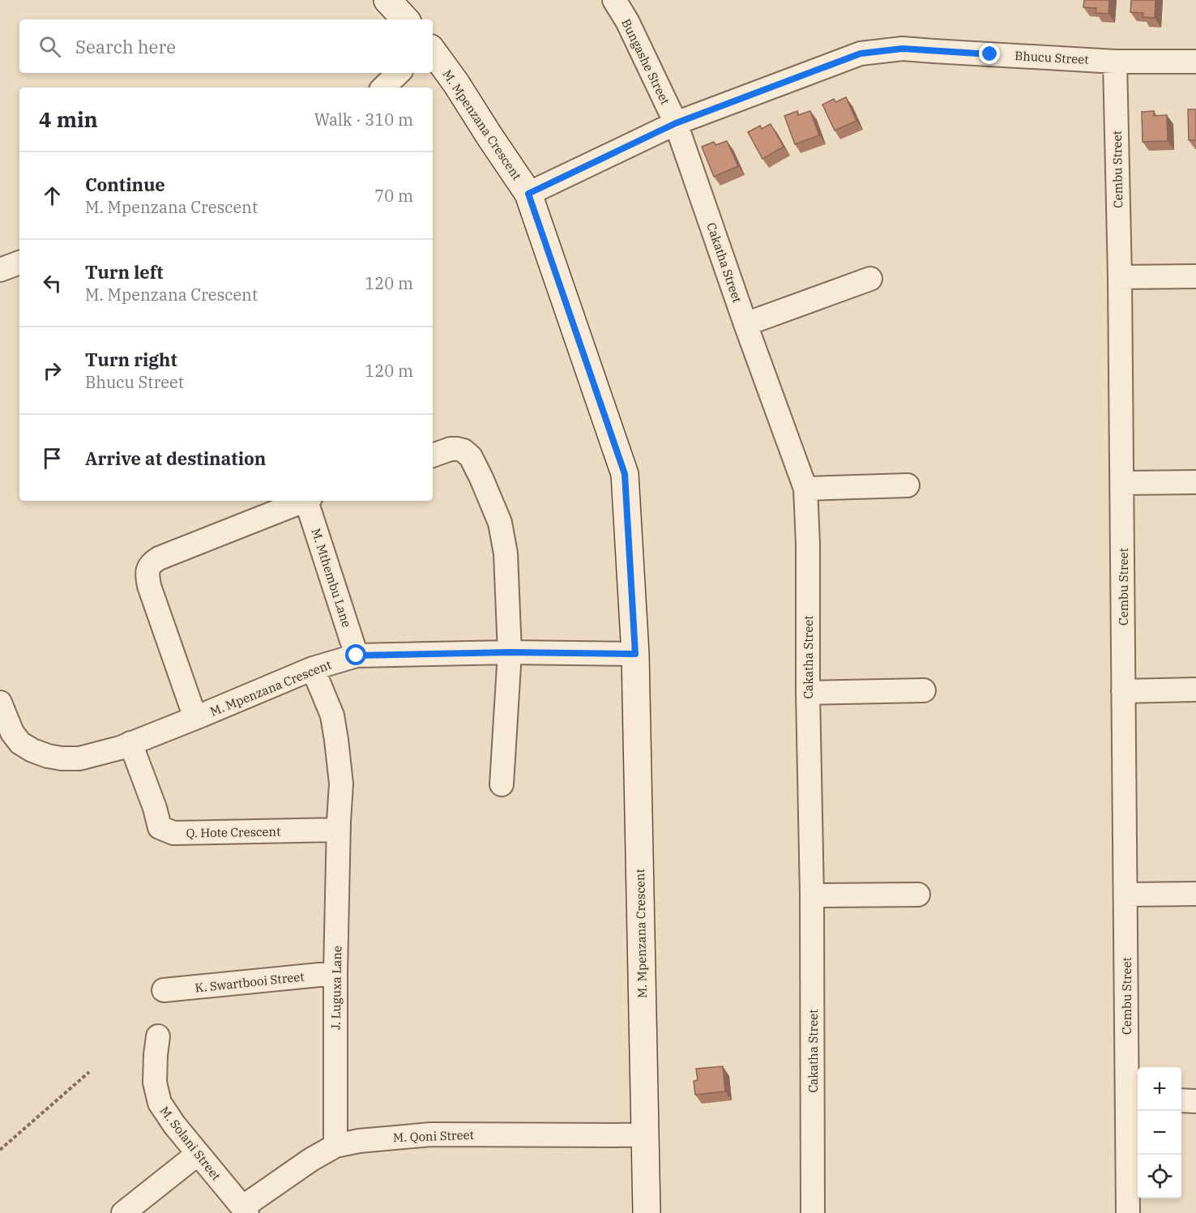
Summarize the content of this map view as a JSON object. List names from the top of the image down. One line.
{"streets":{"main road":["M. Mpenzana Crescent"],"street":["Bhucu Street","Bungashe Street","Cembu Street","Cakatha Street","M. Mthembu Lane","Q. Hote Crescent","K. Swartbooi Street","J. Luguxa Lane","M. Qoni Street","M. Solani Street"]},"crossings":[["Bhucu Street","Bungashe Street"],["Bhucu Street","M. Mpenzana Crescent"],["Bhucu Street","Cembu Street"],["Bhucu Street","Cakatha Street"],["Bungashe Street","Cakatha Street"],["M. Mpenzana Crescent","M. Mthembu Lane"],["M. Mpenzana Crescent","Q. Hote Crescent"],["M. Mpenzana Crescent","J. Luguxa Lane"],["M. Mpenzana Crescent","M. Qoni Street"],["Q. Hote Crescent","J. Luguxa Lane"],["K. Swartbooi Street","J. Luguxa Lane"],["J. Luguxa Lane","M. Qoni Street"],["M. Qoni Street","M. Solani Street"]],"page":{"search":"Search here","heading":["4 min","Walk · 310 m"],"list":[["Continue","M. Mpenzana Crescent","70 m"],["Turn left","M. Mpenzana Crescent","120 m"],["Turn right","Bhucu Street","120 m"],"Arrive at destination"],"map_buttons":["+","−"]}}
